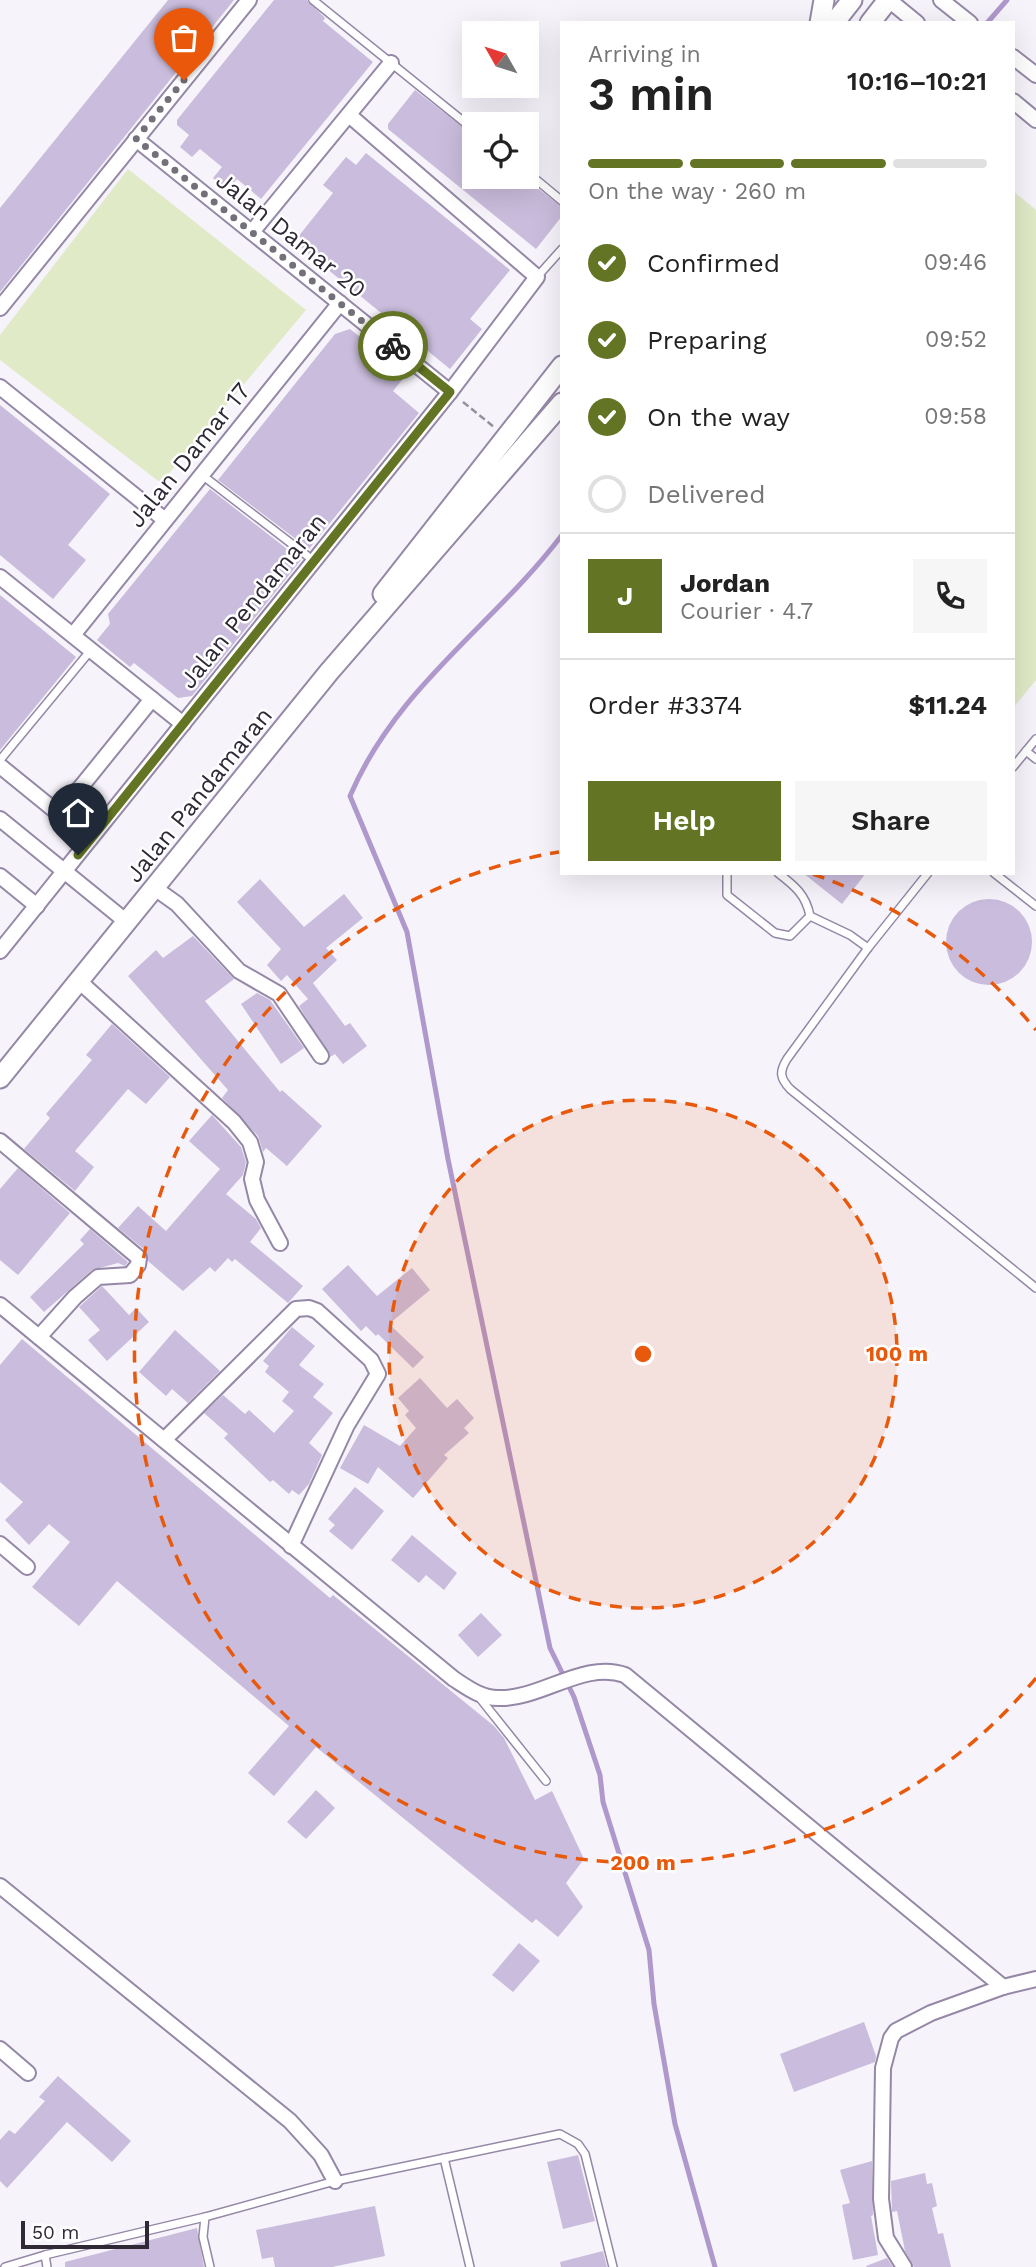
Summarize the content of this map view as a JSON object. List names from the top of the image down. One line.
{"streets":{"main road":["Jalan Pandamaran"],"street":["Jalan Damar 20","Jalan Damar 17","Jalan Pendamaran"]},"crossings":[["Jalan Damar 20","Jalan Damar 17"],["Jalan Damar 20","Jalan Pendamaran"]],"scale_bar":"50 m","north":"top left","page":{"heading":["3 min","Arriving in","10:16–10:21"],"panel":["Jordan","Courier · 4.7","Order #3374","$11.24"],"bar":"On the way · 260 m","list":[["Confirmed","09:46"],["Preparing","09:52"],["On the way","09:58"],"Delivered"],"round":"J","buttons":["Help","Share"],"scale":"50 m"},"rings":["100 m","200 m"]}
